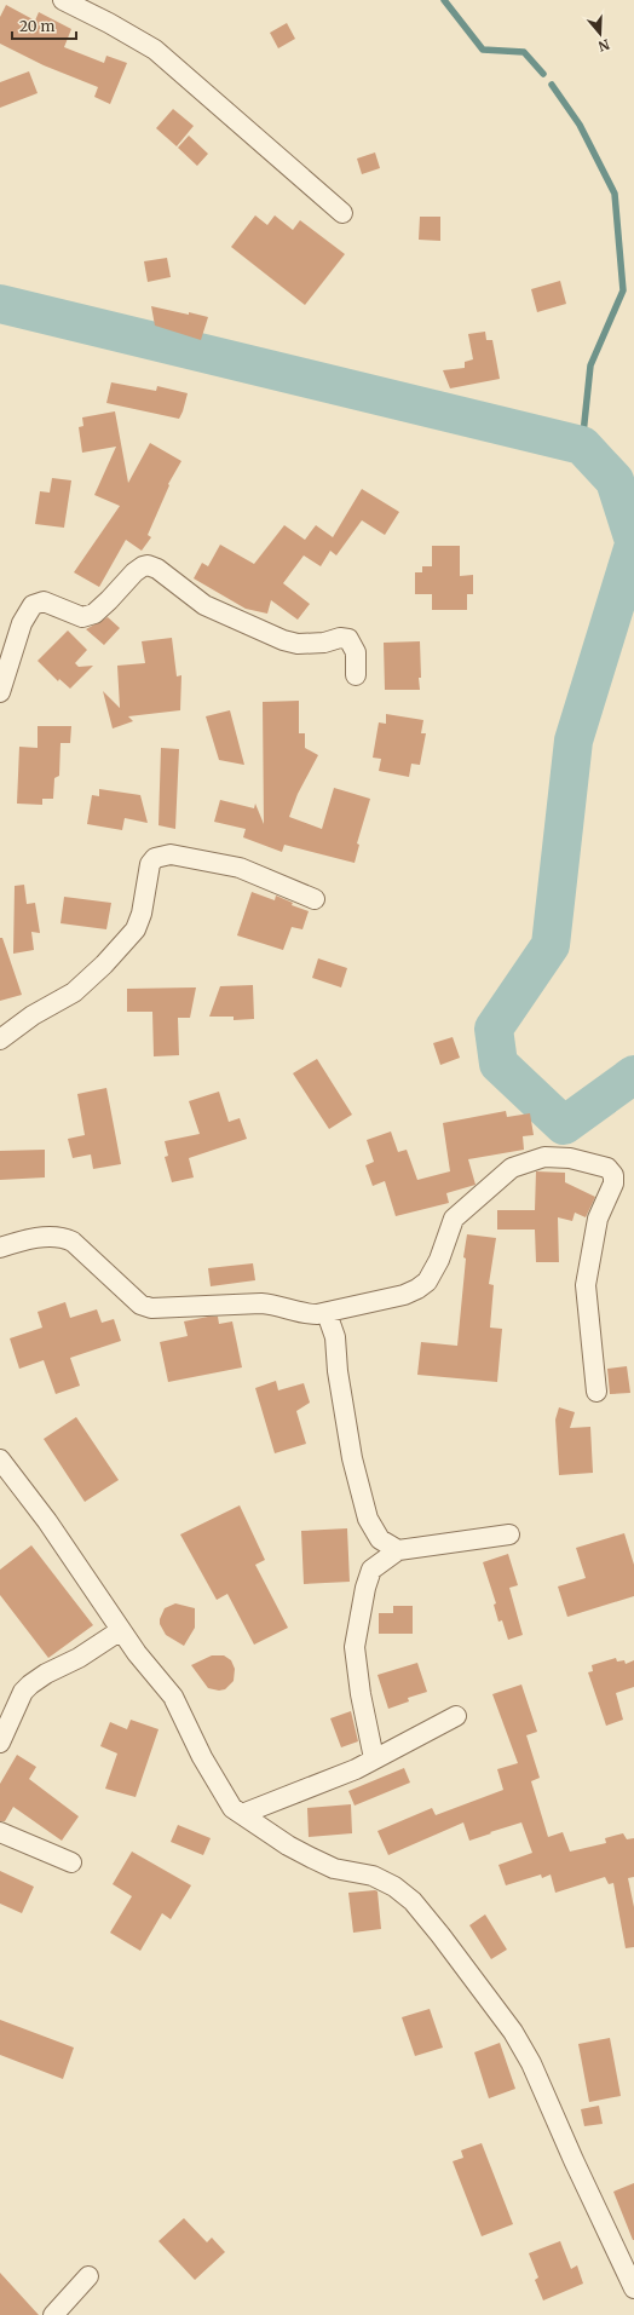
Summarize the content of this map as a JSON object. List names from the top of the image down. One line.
{"scale_bar":"20 m","north":"bottom"}
